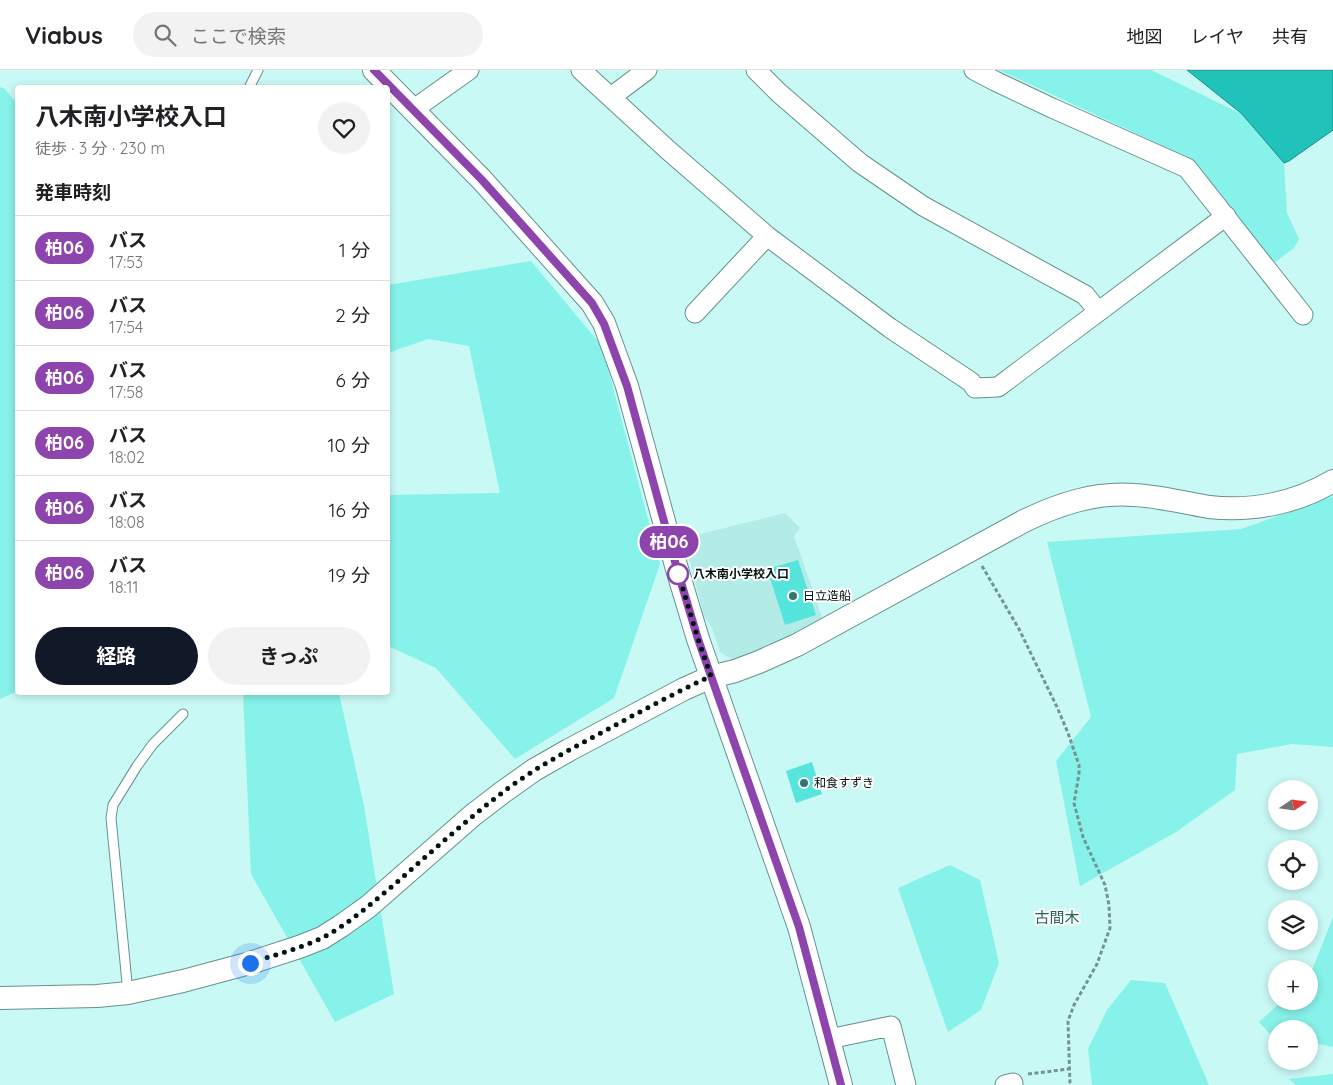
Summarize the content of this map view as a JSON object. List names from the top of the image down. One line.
{"districts":["古間木"],"places":["八木南小学校入口","日立造船","和食すずき"],"lines":["bus line 柏06"],"north":"right","page":{"header":"Viabus","search":"ここで検索","nav":["地図","レイヤ","共有"],"on_map":"柏06","heading":[["八木南小学校入口","徒歩 · 3 分 · 230 m"],"発車時刻"],"list":[{"mark":"柏06","name":"バス","note":"17:53","value":"1 分"},{"mark":"柏06","name":"バス","note":"17:54","value":"2 分"},{"mark":"柏06","name":"バス","note":"17:58","value":"6 分"},{"mark":"柏06","name":"バス","note":"18:02","value":"10 分"},{"mark":"柏06","name":"バス","note":"18:08","value":"16 分"},{"mark":"柏06","name":"バス","note":"18:11","value":"19 分"}],"buttons":["経路","きっぷ"],"map_buttons":["+","−"]}}
